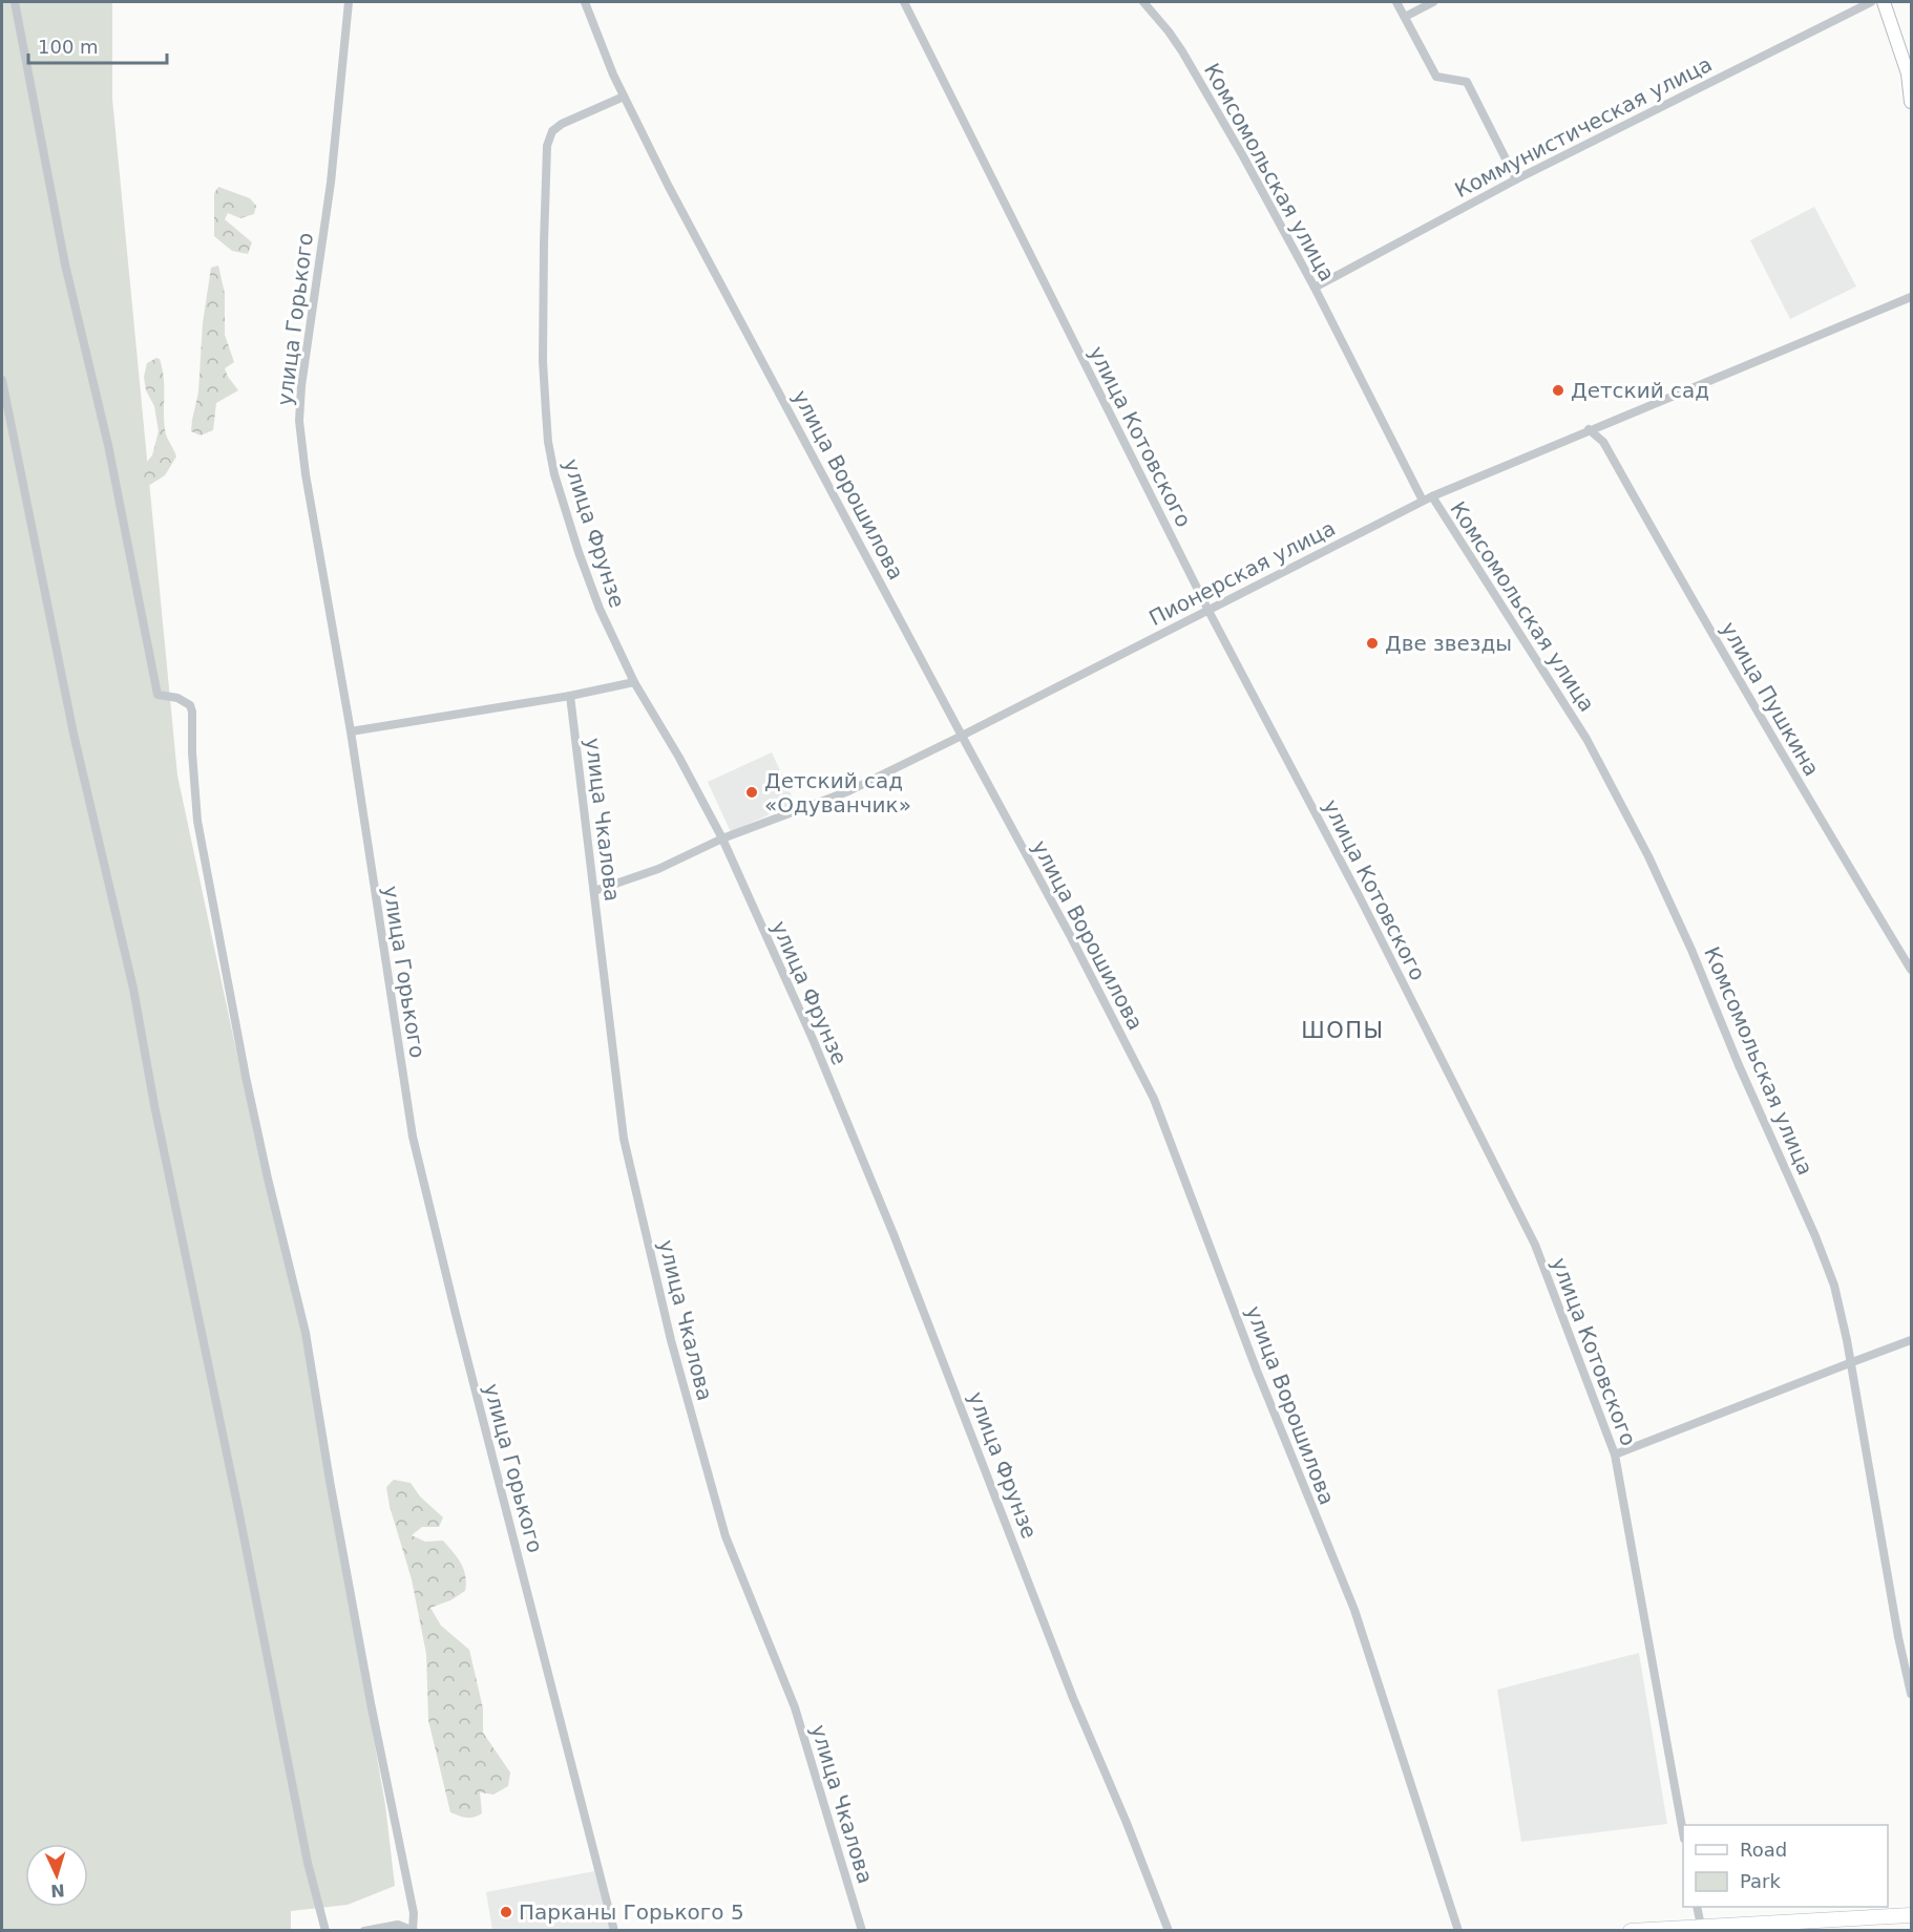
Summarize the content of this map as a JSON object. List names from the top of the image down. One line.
{"streets":{"street":["Коммунистическая улица","Комсомольская улица","улица Горького","улица Котовского","улица Ворошилова","улица Фрунзе","Пионерская улица","улица Пушкина","улица Чкалова"]},"crossings":[["Коммунистическая улица","Комсомольская улица"],["Комсомольская улица","Пионерская улица"],["улица Котовского","Пионерская улица"],["улица Ворошилова","улица Фрунзе"],["улица Ворошилова","Пионерская улица"],["улица Фрунзе","Пионерская улица"],["Пионерская улица","улица Пушкина"],["Пионерская улица","улица Чкалова"]],"districts":["ШОПЫ"],"places":["Детский сад","Две звезды","Детский сад «Одуванчик»","Парканы Горького 5"],"legend":["Road","Park"],"scale_bar":"100 m","north":"bottom"}
